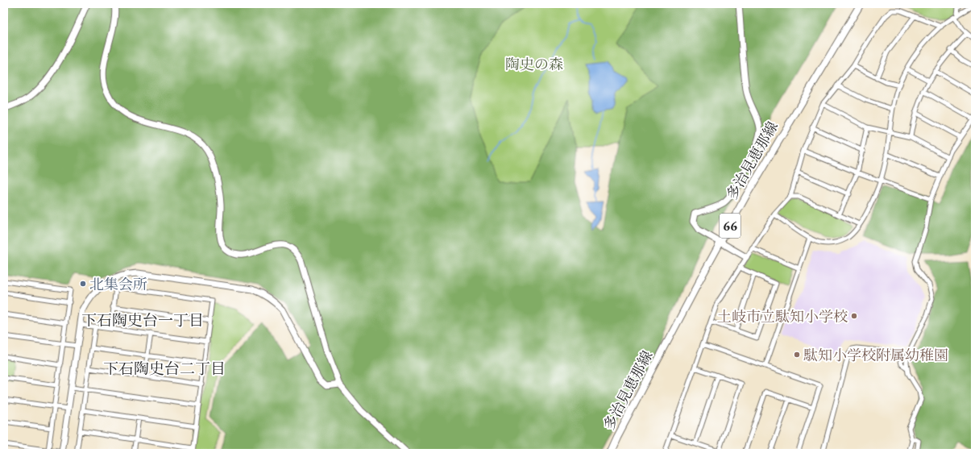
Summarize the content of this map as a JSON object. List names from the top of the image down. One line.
{"streets":{"main road":["多治見恵那線","66"]},"districts":["下石陶史台一丁目","下石陶史台二丁目"],"parks":["陶史の森"],"places":["北集会所","土岐市立駄知小学校","駄知小学校附属幼稚園"]}
